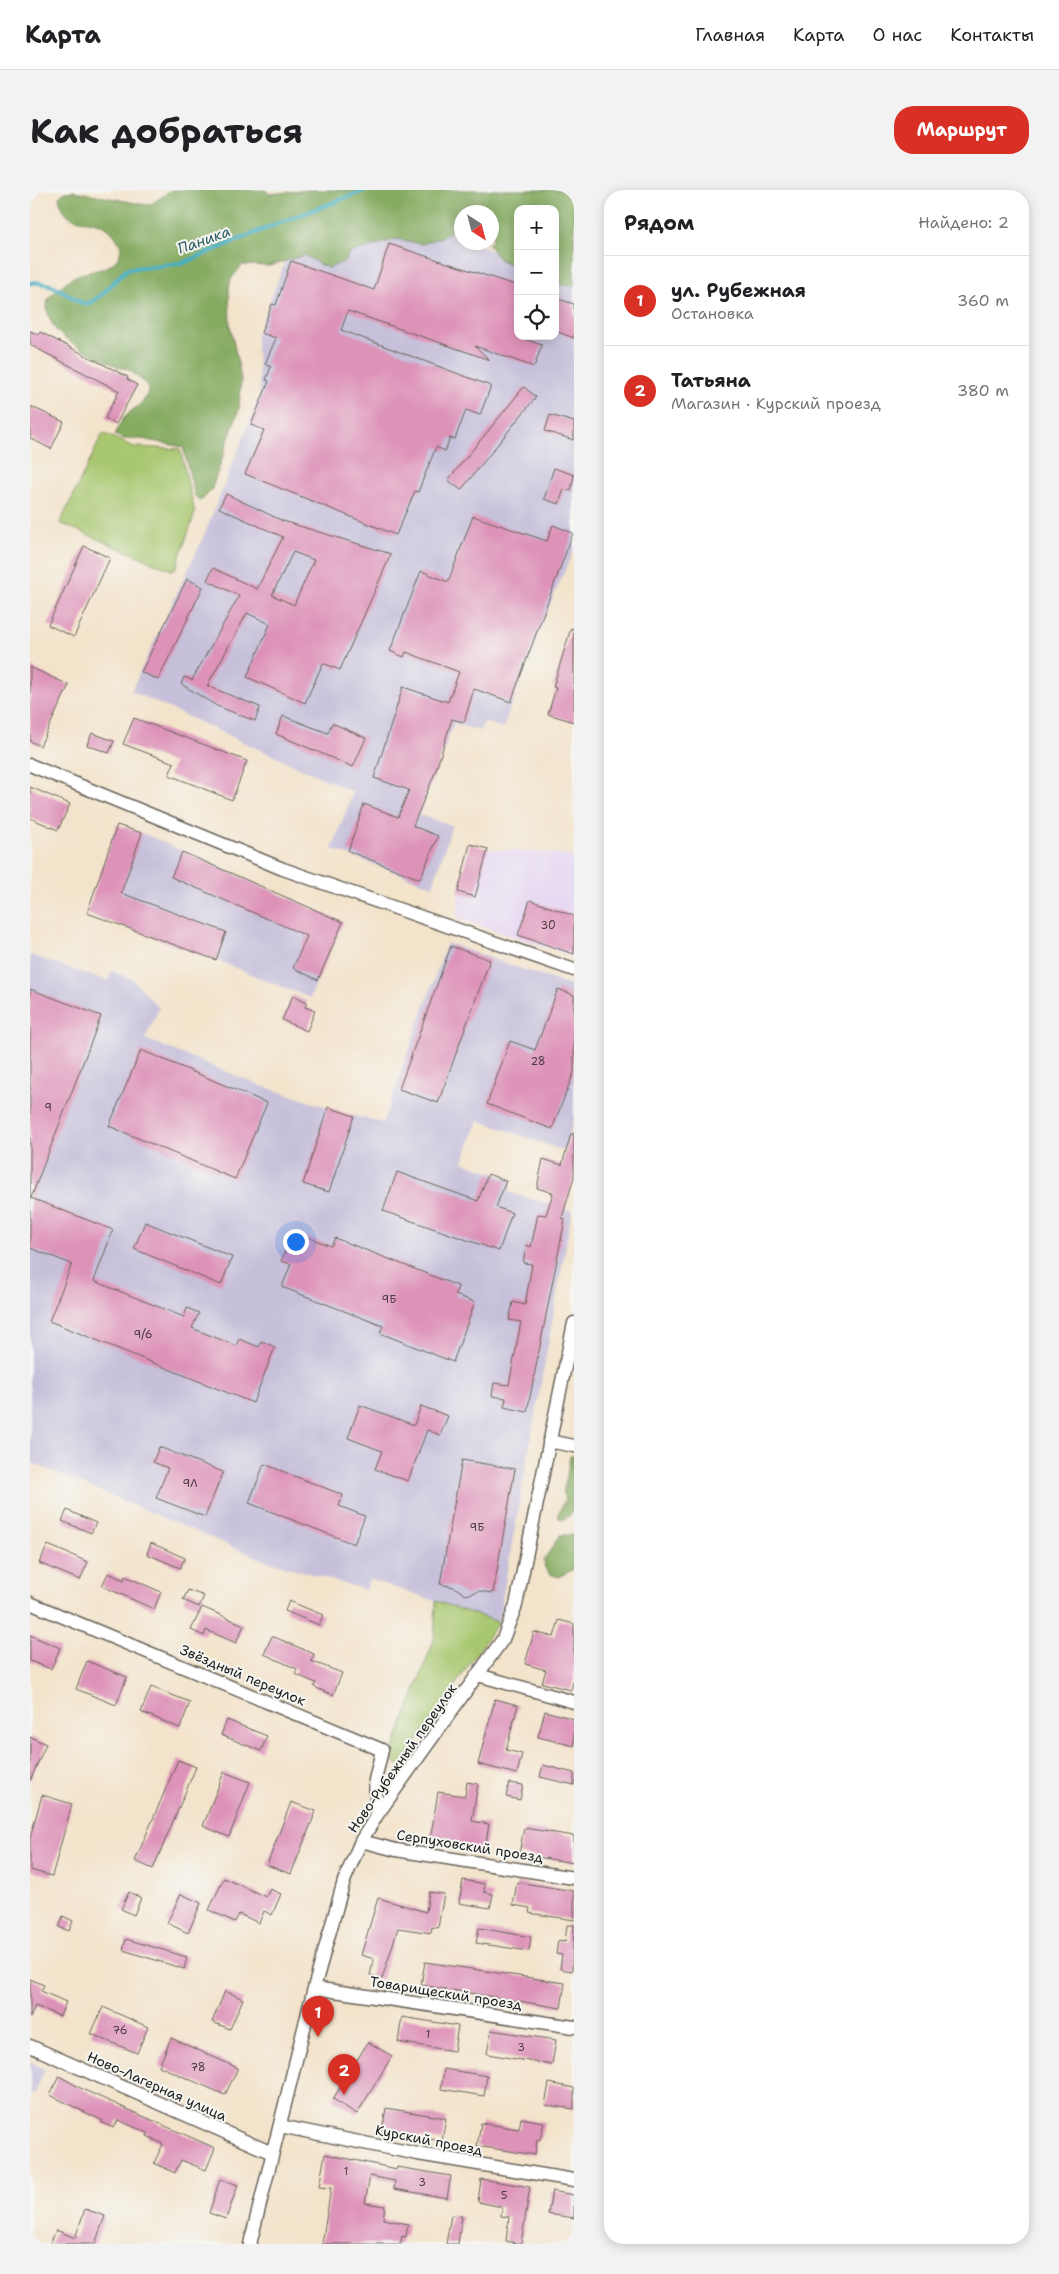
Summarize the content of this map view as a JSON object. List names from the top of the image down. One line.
{"streets":{"street":["Звёздный переулок","Ново-Рубежный переулок","Серпуховский проезд","Товарищеский проезд","Ново-Лагерная улица","Курский проезд"]},"crossings":[["Звёздный переулок","Ново-Рубежный переулок"],["Ново-Рубежный переулок","Серпуховский проезд"],["Ново-Рубежный переулок","Товарищеский проезд"],["Ново-Рубежный переулок","Ново-Лагерная улица"],["Ново-Рубежный переулок","Курский проезд"]],"water":["Паника"],"house_numbers":["30","28","9","9Б","9/6","9Л","9Б","76","1","3","78","1","3","5"],"north":"bottom right","page":{"header":"Карта","nav":["Главная","Карта","О нас","Контакты"],"buttons":"Маршрут","title":"Как добраться","heading":["Рядом","Найдено: 2"],"map_buttons":["+","−"],"list":[{"mark":"1","name":"ул. Рубежная","note":"Остановка","value":"360 m"},{"mark":"2","name":"Татьяна","note":"Магазин · Курский проезд","value":"380 m"}],"pins":["1","2"]}}
